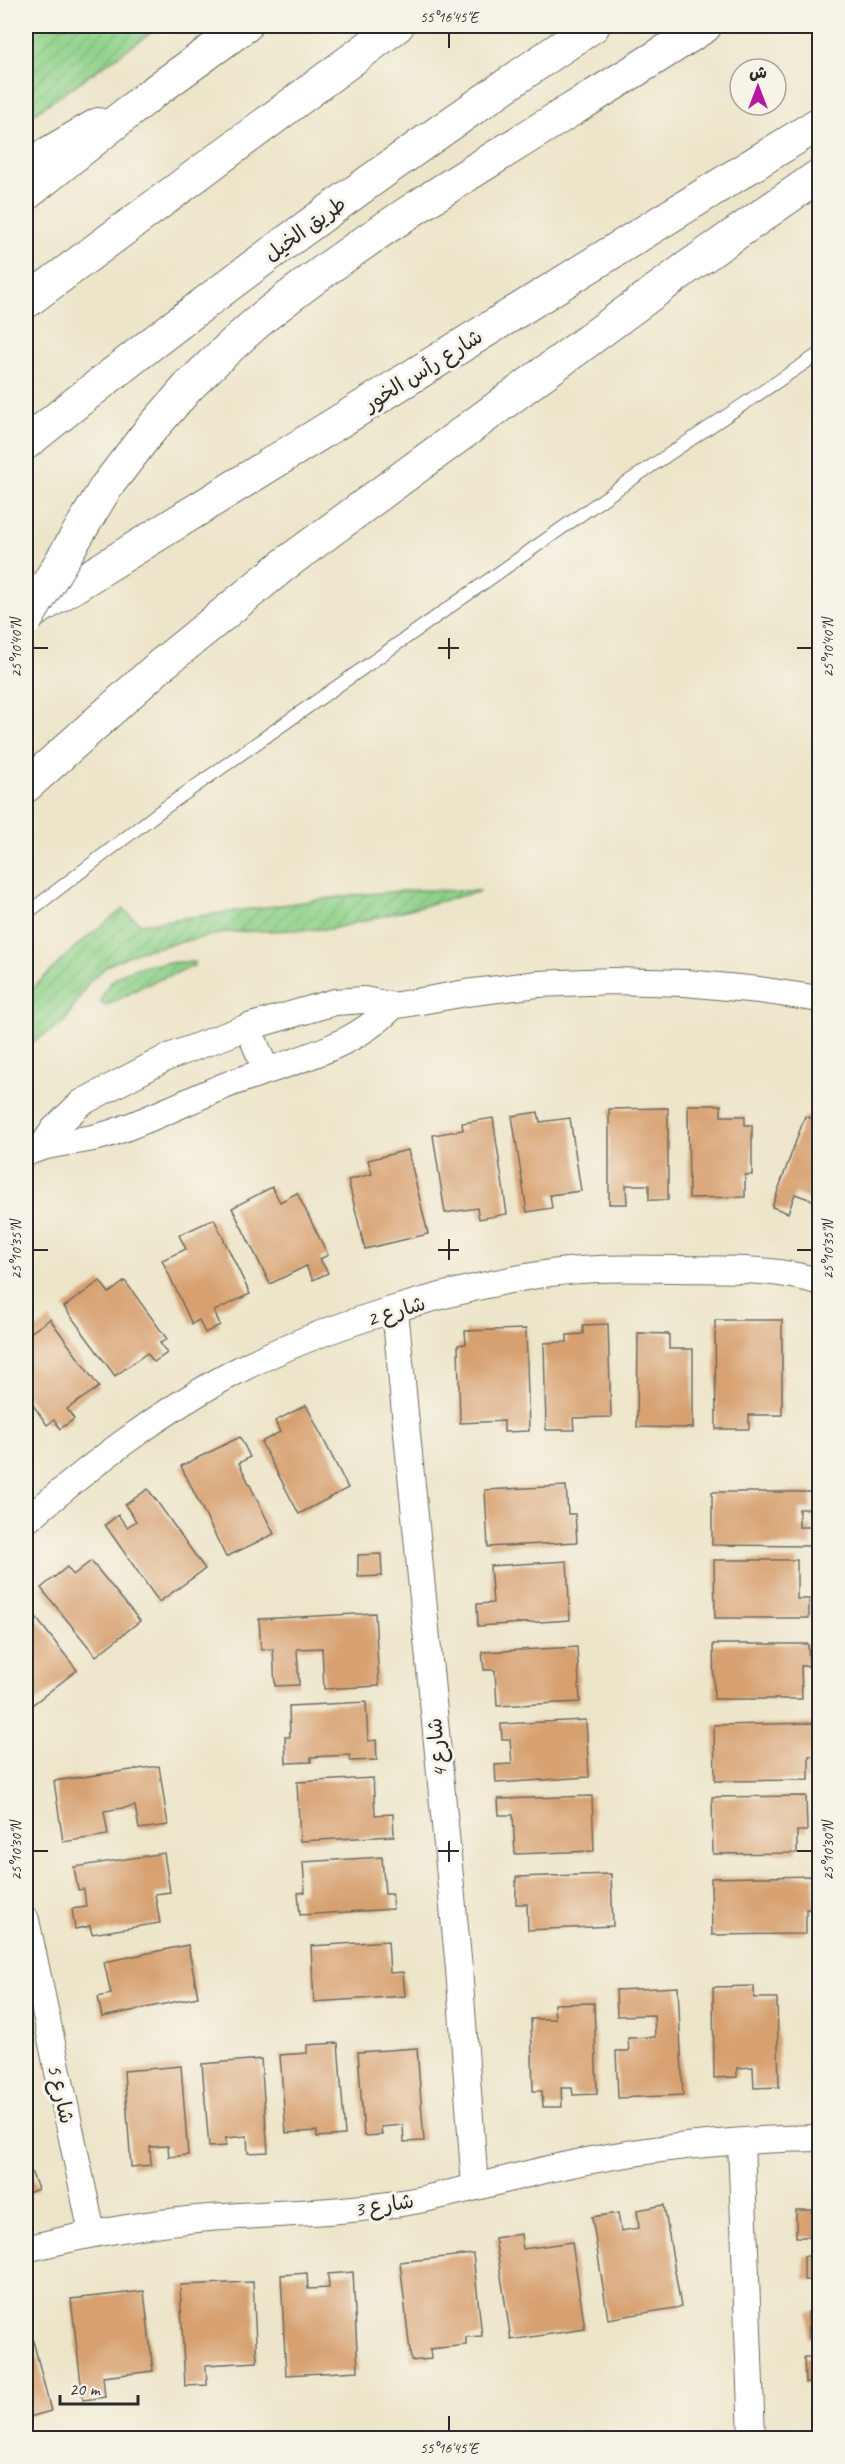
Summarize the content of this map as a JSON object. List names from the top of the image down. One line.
{"streets":{"highway":["طريق الخيل","شارع رأس الخور"],"street":["شارع 2","شارع 4","شارع 5","شارع 3"]},"crossings":[["شارع 2","شارع 4"],["شارع 4","شارع 3"],["شارع 5","شارع 3"]],"scale_bar":"20 m","north":"top","coordinates":["55°16'45\"E","25°10'40\"N","25°10'35\"N","25°10'30\"N"]}
